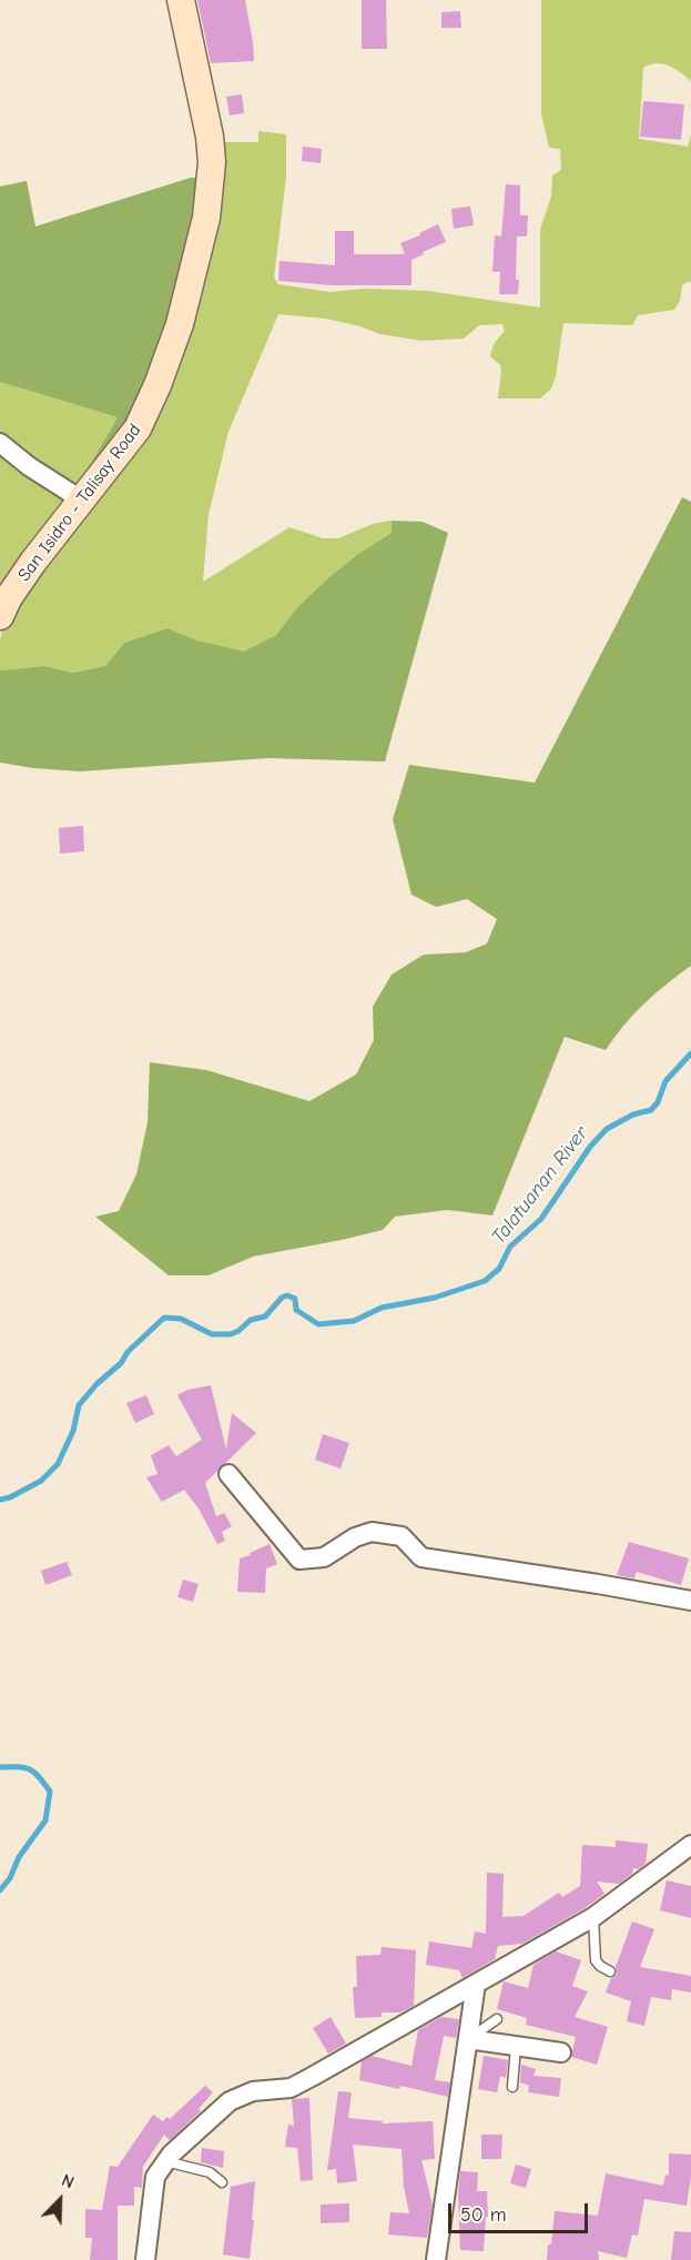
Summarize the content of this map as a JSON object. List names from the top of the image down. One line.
{"streets":{"street":["San Isidro - Talisay Road"]},"water":["Talatuanan River"],"scale_bar":"50 m","north":"top right"}
